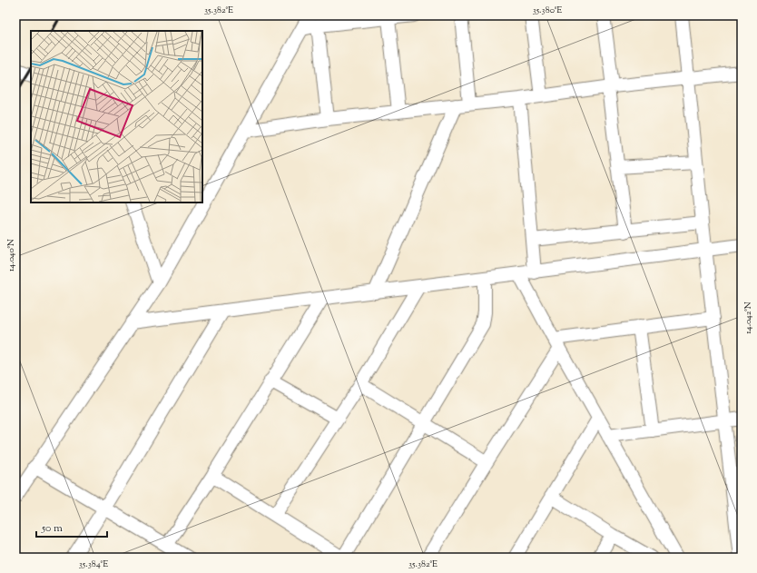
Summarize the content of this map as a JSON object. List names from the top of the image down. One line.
{"scale_bar":"50 m","coordinates":["35.382°E","35.380°E","14.040°N","14.042°N","35.384°E"]}
